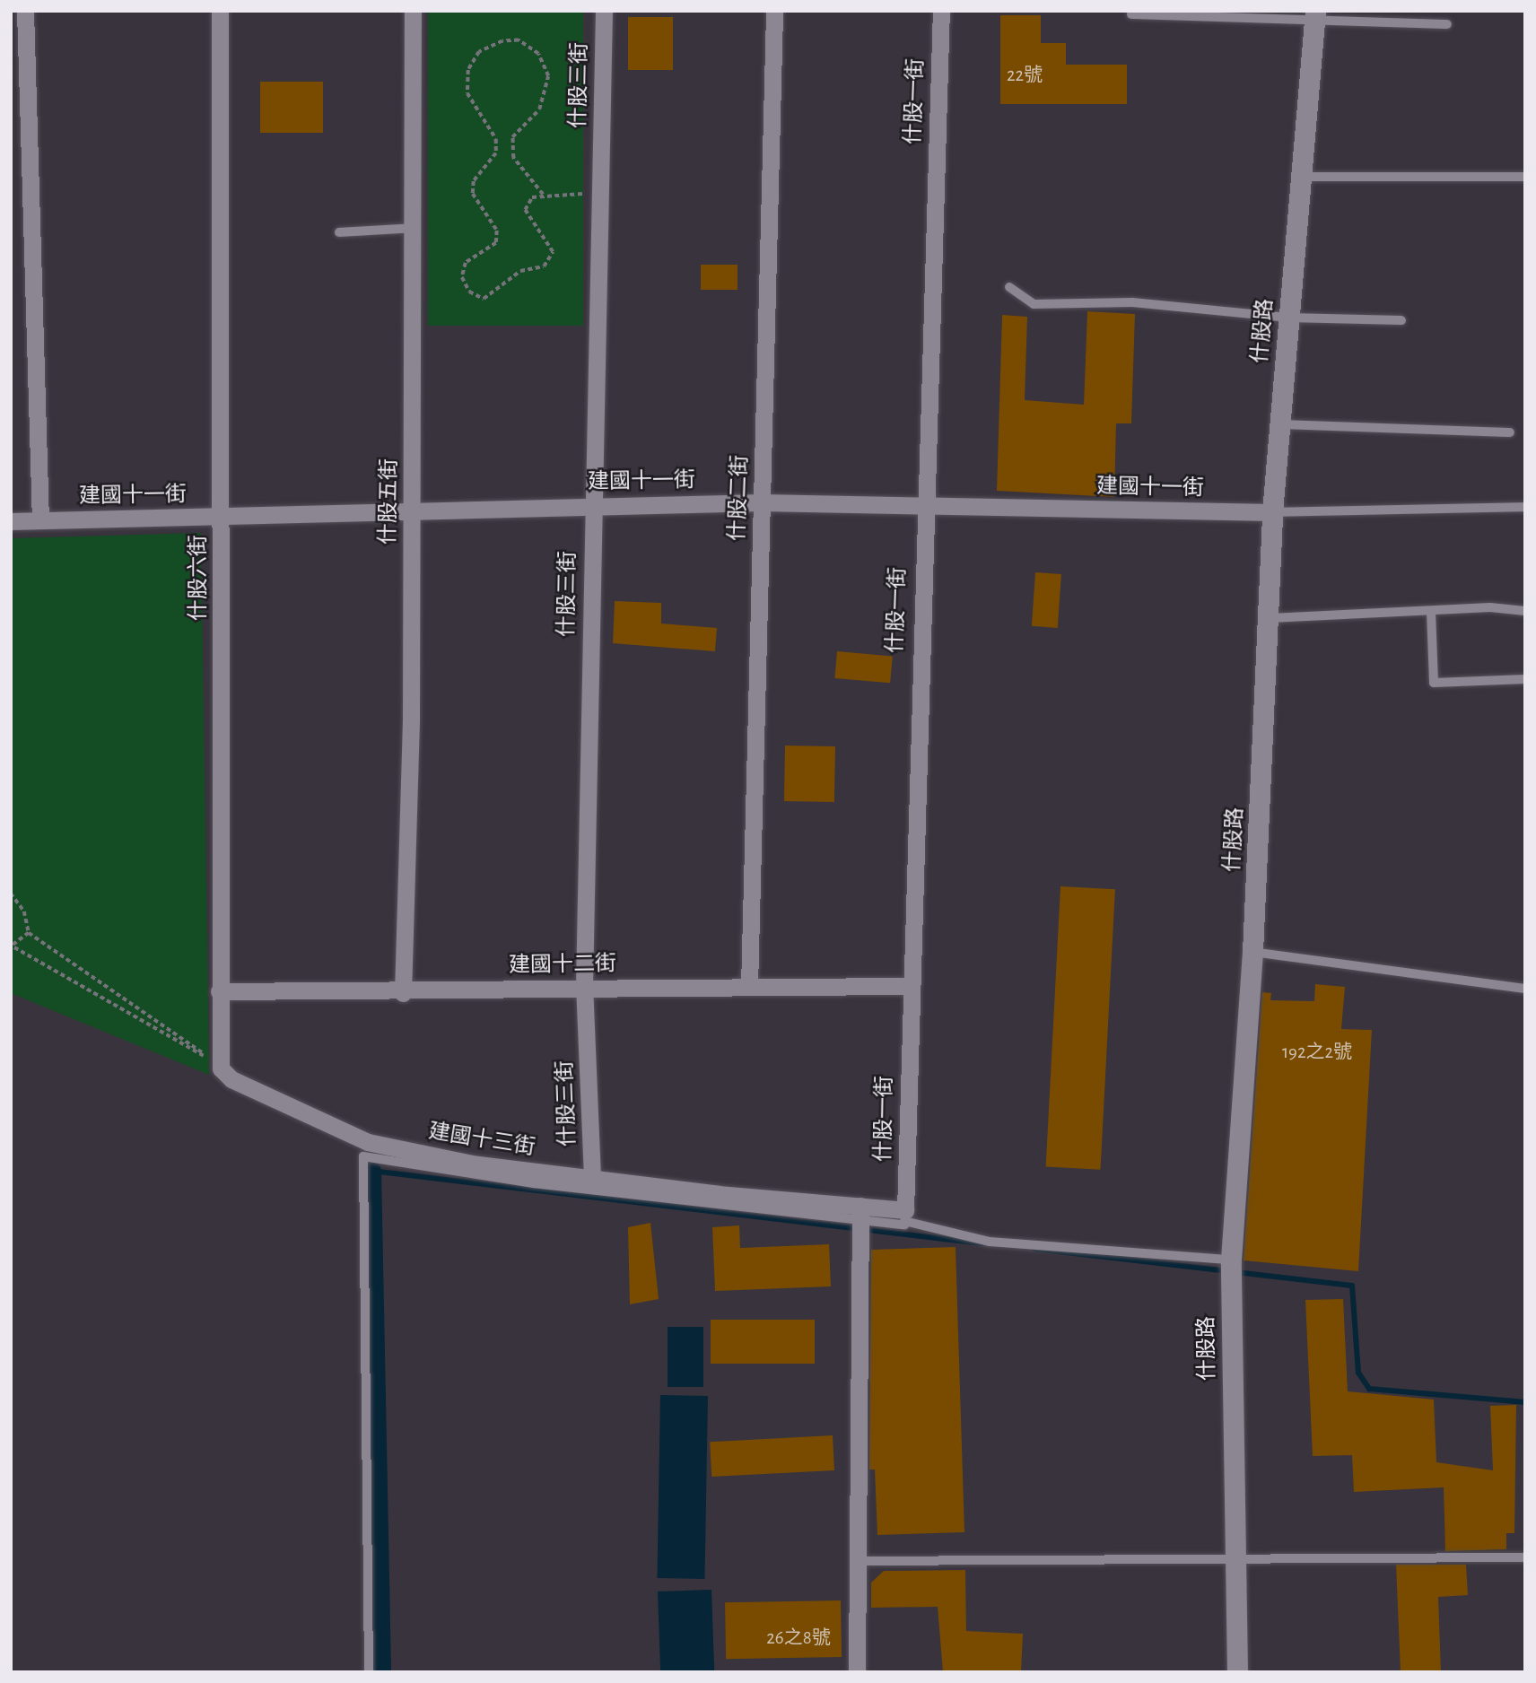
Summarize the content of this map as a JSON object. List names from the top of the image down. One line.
{"streets":{"street":["什股三街","什股一街","什股路","建國十一街","什股二街","什股五街","什股六街","建國十二街","建國十三街"]},"crossings":[["什股三街","建國十一街"],["什股三街","建國十二街"],["什股三街","建國十三街"],["什股一街","建國十一街"],["什股一街","建國十二街"],["什股一街","建國十三街"],["什股路","建國十一街"],["建國十一街","什股二街"],["建國十一街","什股五街"],["建國十一街","什股六街"],["什股二街","建國十二街"],["什股五街","建國十二街"],["什股六街","建國十二街"],["什股六街","建國十三街"]],"house_numbers":["22號","192之2號","26之8號"]}
